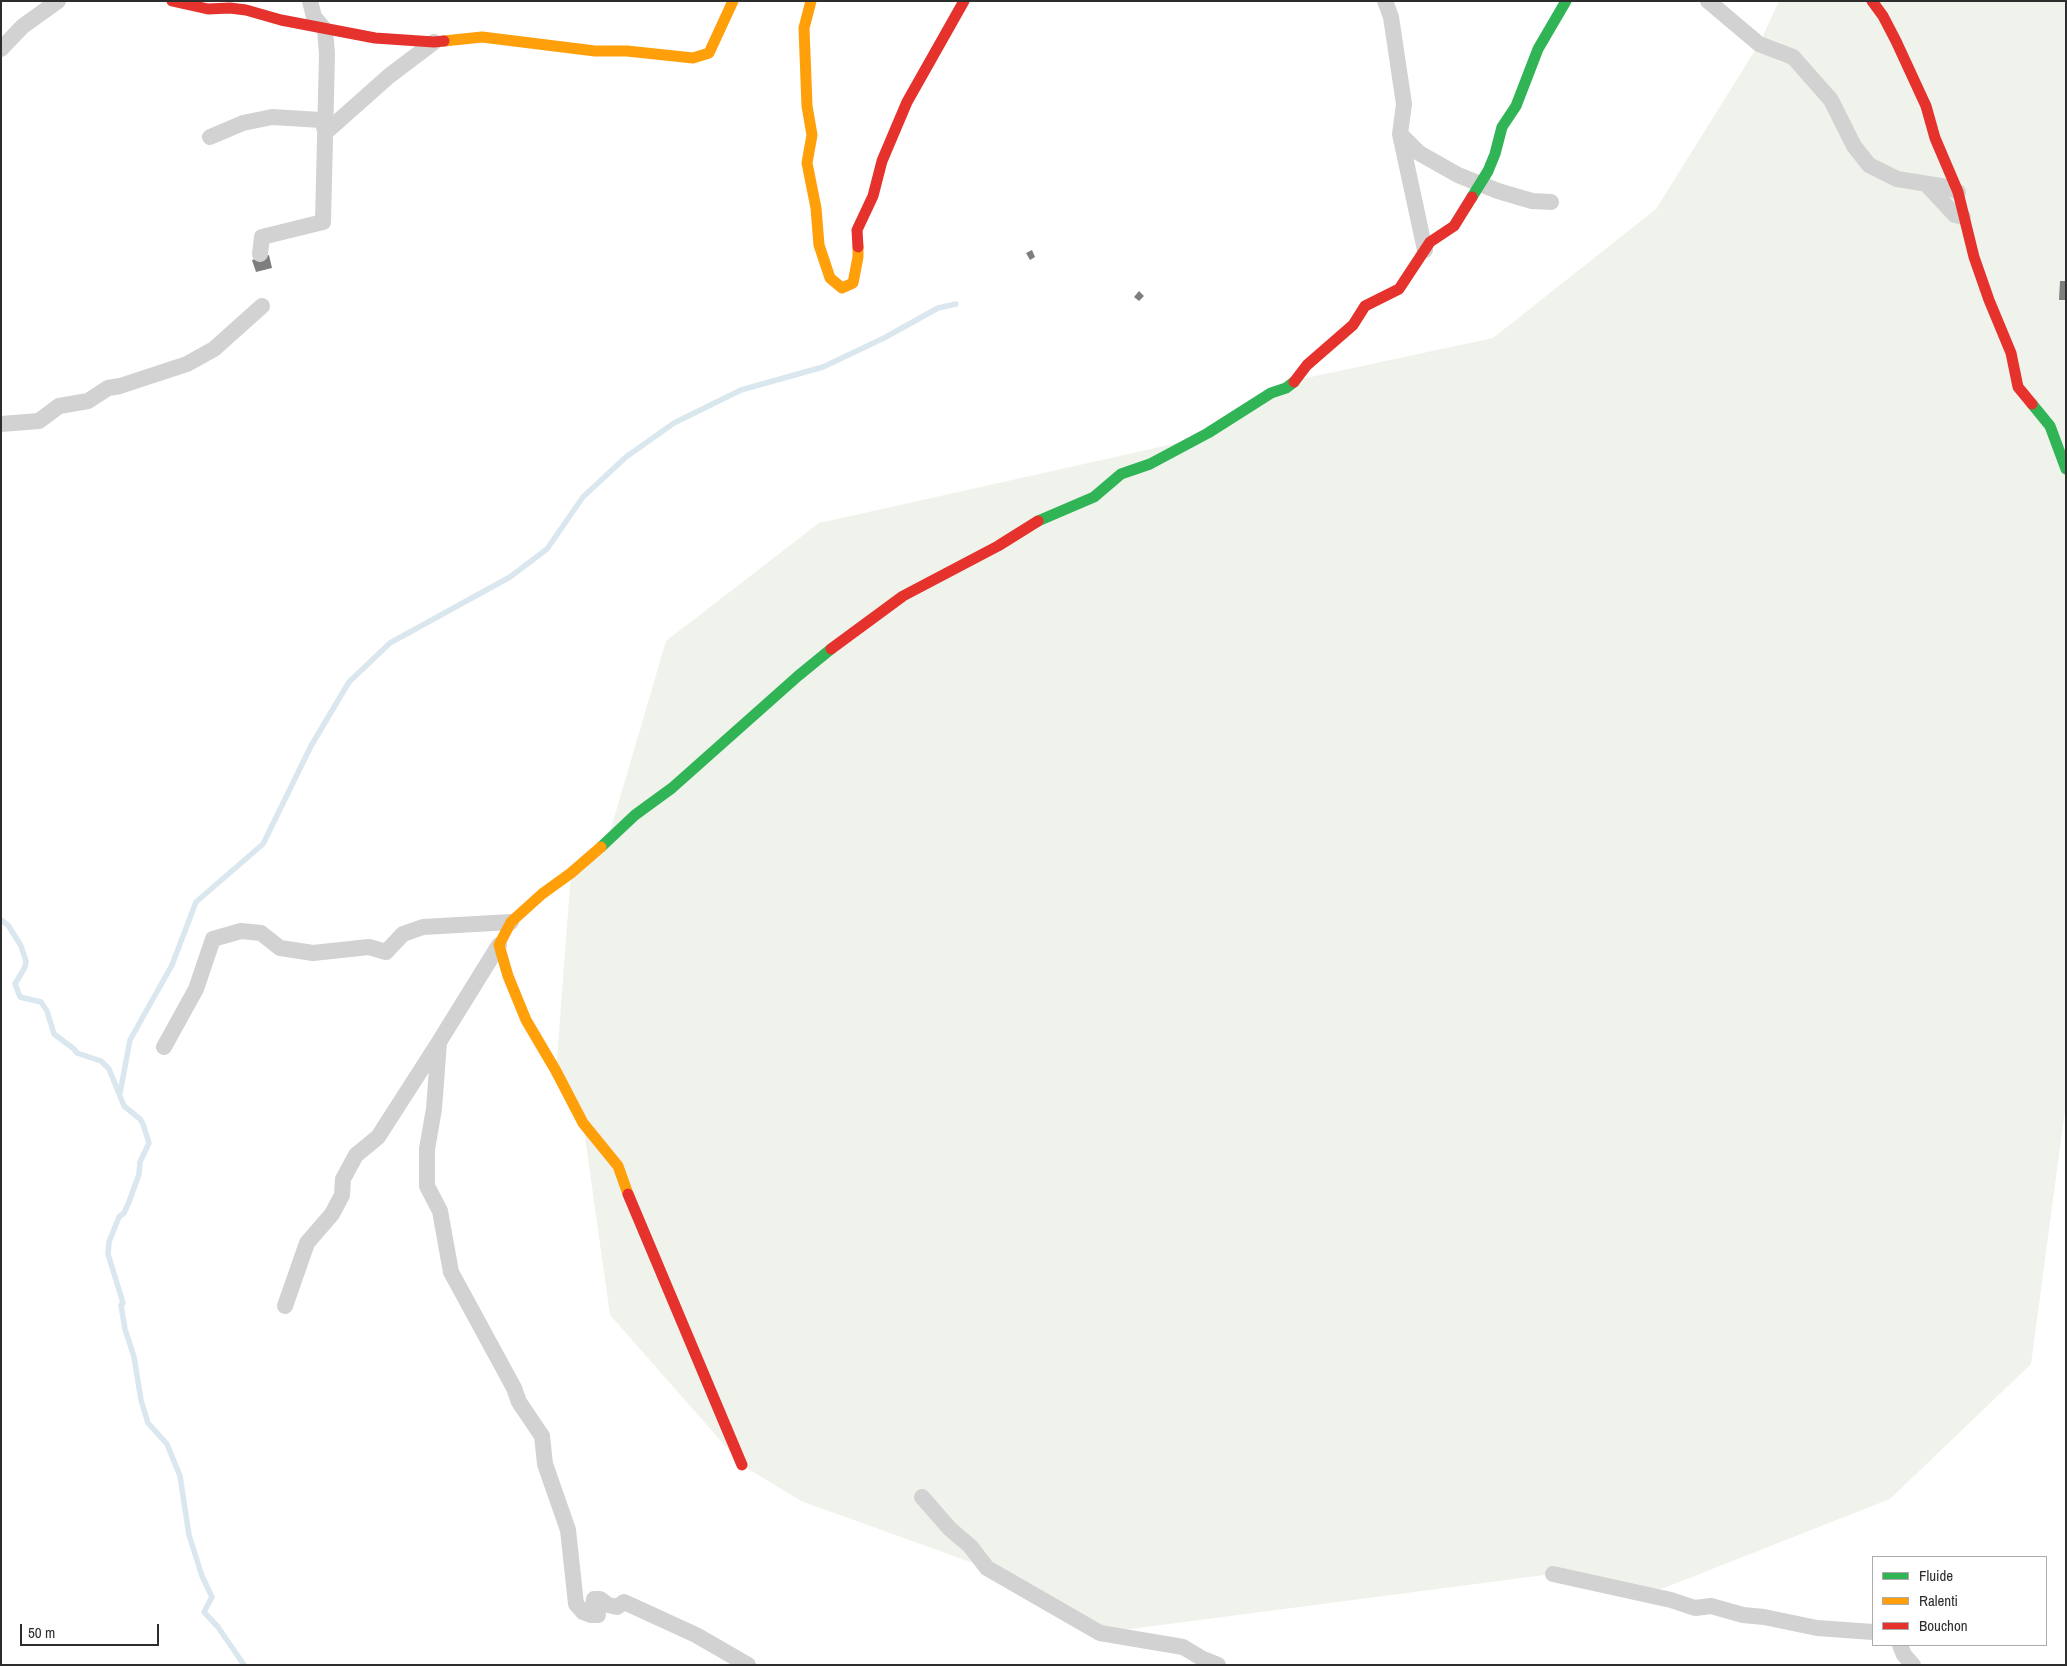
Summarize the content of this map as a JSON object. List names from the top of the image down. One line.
{"legend":["Fluide","Ralenti","Bouchon"],"scale_bar":"50 m"}
